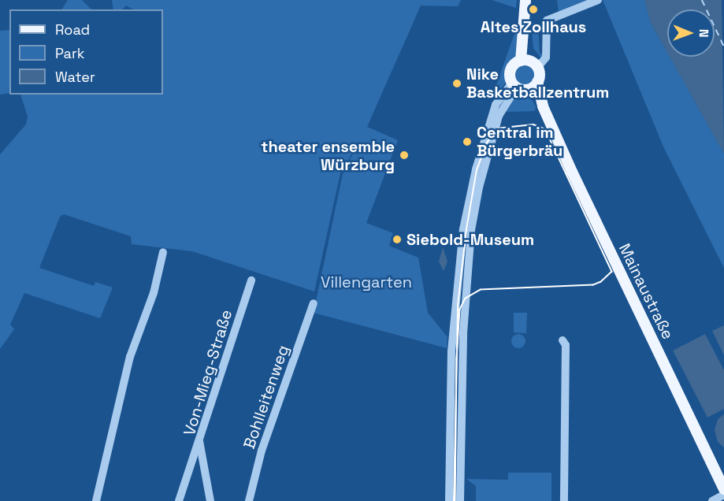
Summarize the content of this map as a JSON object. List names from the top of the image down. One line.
{"streets":{"main road":["Mainaustraße"],"street":["Von-Mieg-Straße","Bohlleitenweg"]},"parks":["Villengarten"],"places":["Altes Zollhaus","Nike Basketballzentrum","Central im Bürgerbräu","theater ensemble Würzburg","Siebold-Museum"],"legend":["Road","Park","Water"],"north":"right"}
